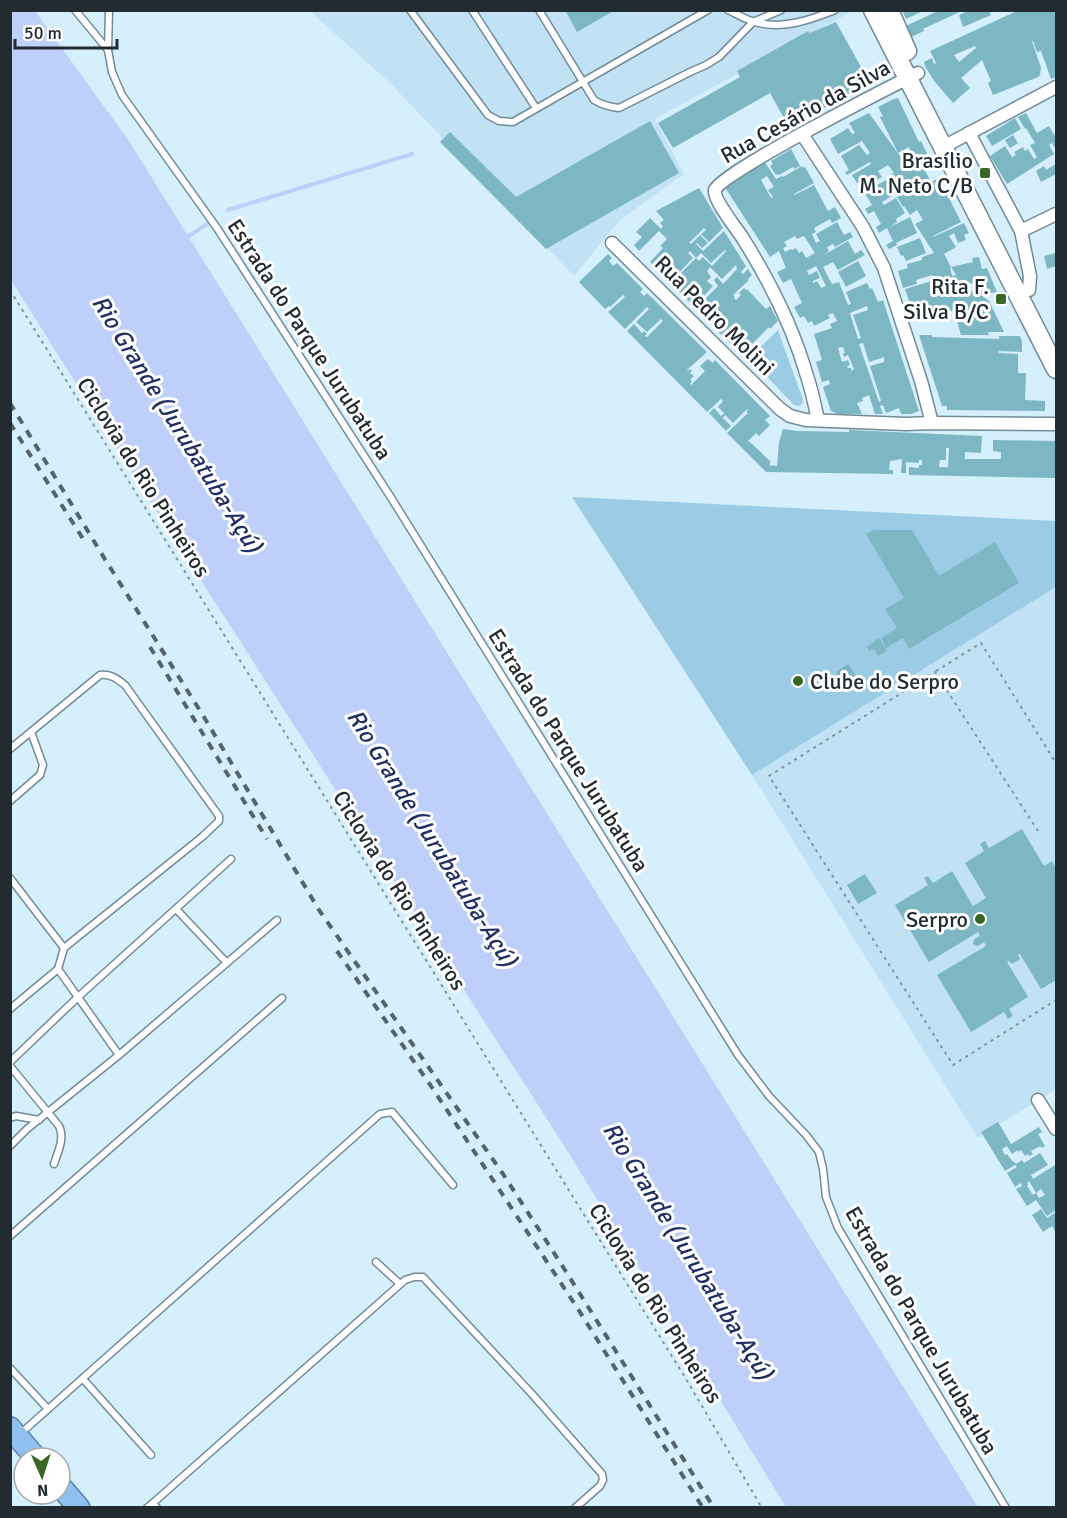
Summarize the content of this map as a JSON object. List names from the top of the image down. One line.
{"streets":{"street":["Rua Cesário da Silva","Rua Pedro Molini"],"lane":["Estrada do Parque Jurubatuba"],"path":["Ciclovia do Rio Pinheiros"]},"crossings":[["Rua Cesário da Silva","Rua Pedro Molini"]],"water":["Rio Grande (Jurubatuba-Açú)"],"places":{"transit":["Brasílio M. Neto C/B","Rita F. Silva B/C"],"other":["Clube do Serpro","Serpro"]},"scale_bar":"50 m","north":"bottom"}
